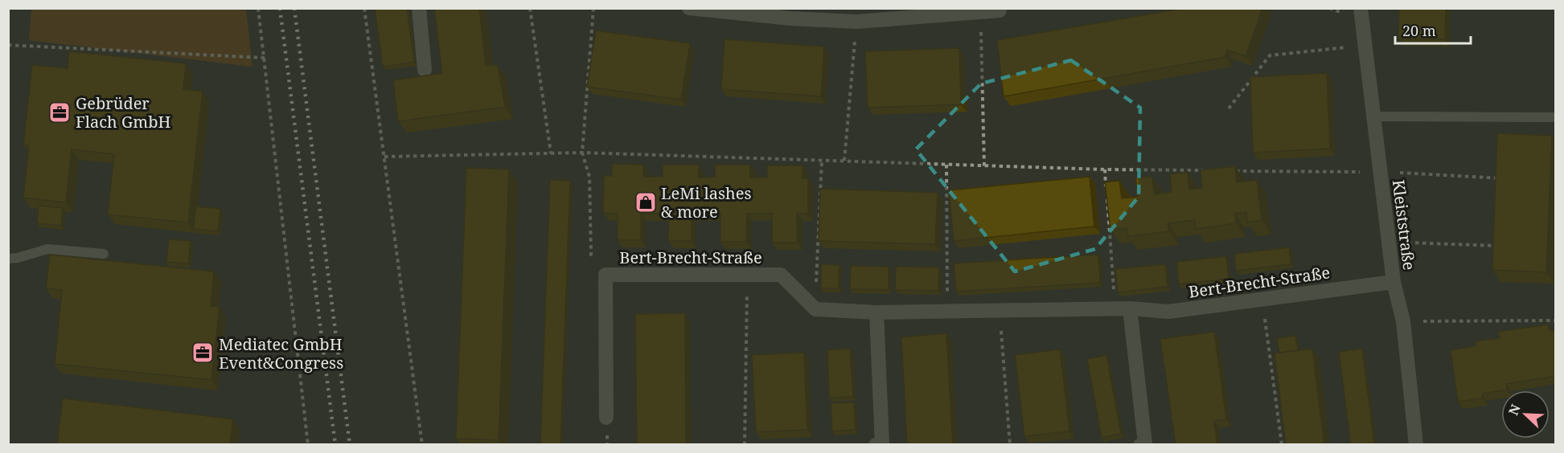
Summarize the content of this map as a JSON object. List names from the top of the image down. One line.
{"streets":{"street":["Kleiststraße","Bert-Brecht-Straße"]},"crossings":[["Kleiststraße","Bert-Brecht-Straße"]],"places":{"office":["Gebrüder Flach GmbH","Mediatec GmbH Event&Congress"],"shop":["LeMi lashes & more"]},"scale_bar":"20 m","north":"top left"}
